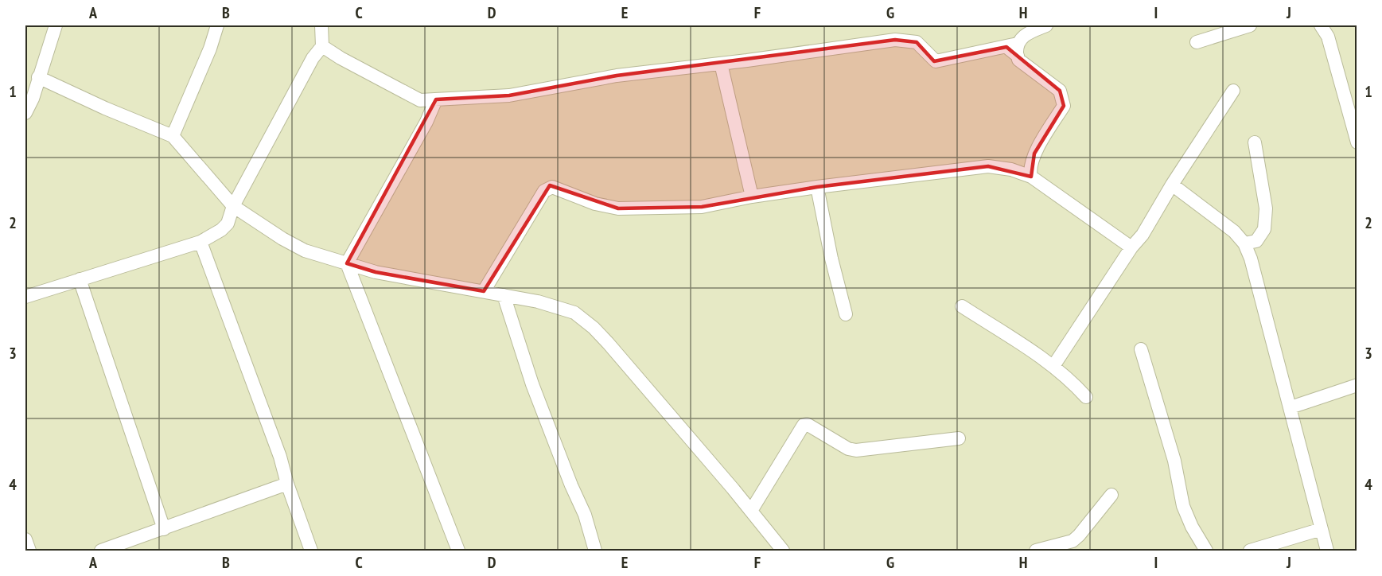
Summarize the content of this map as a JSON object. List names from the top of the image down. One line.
{"grid":{"columns":["A","B","C","D","E","F","G","H","I","J"],"rows":["1","2","3","4"]}}
